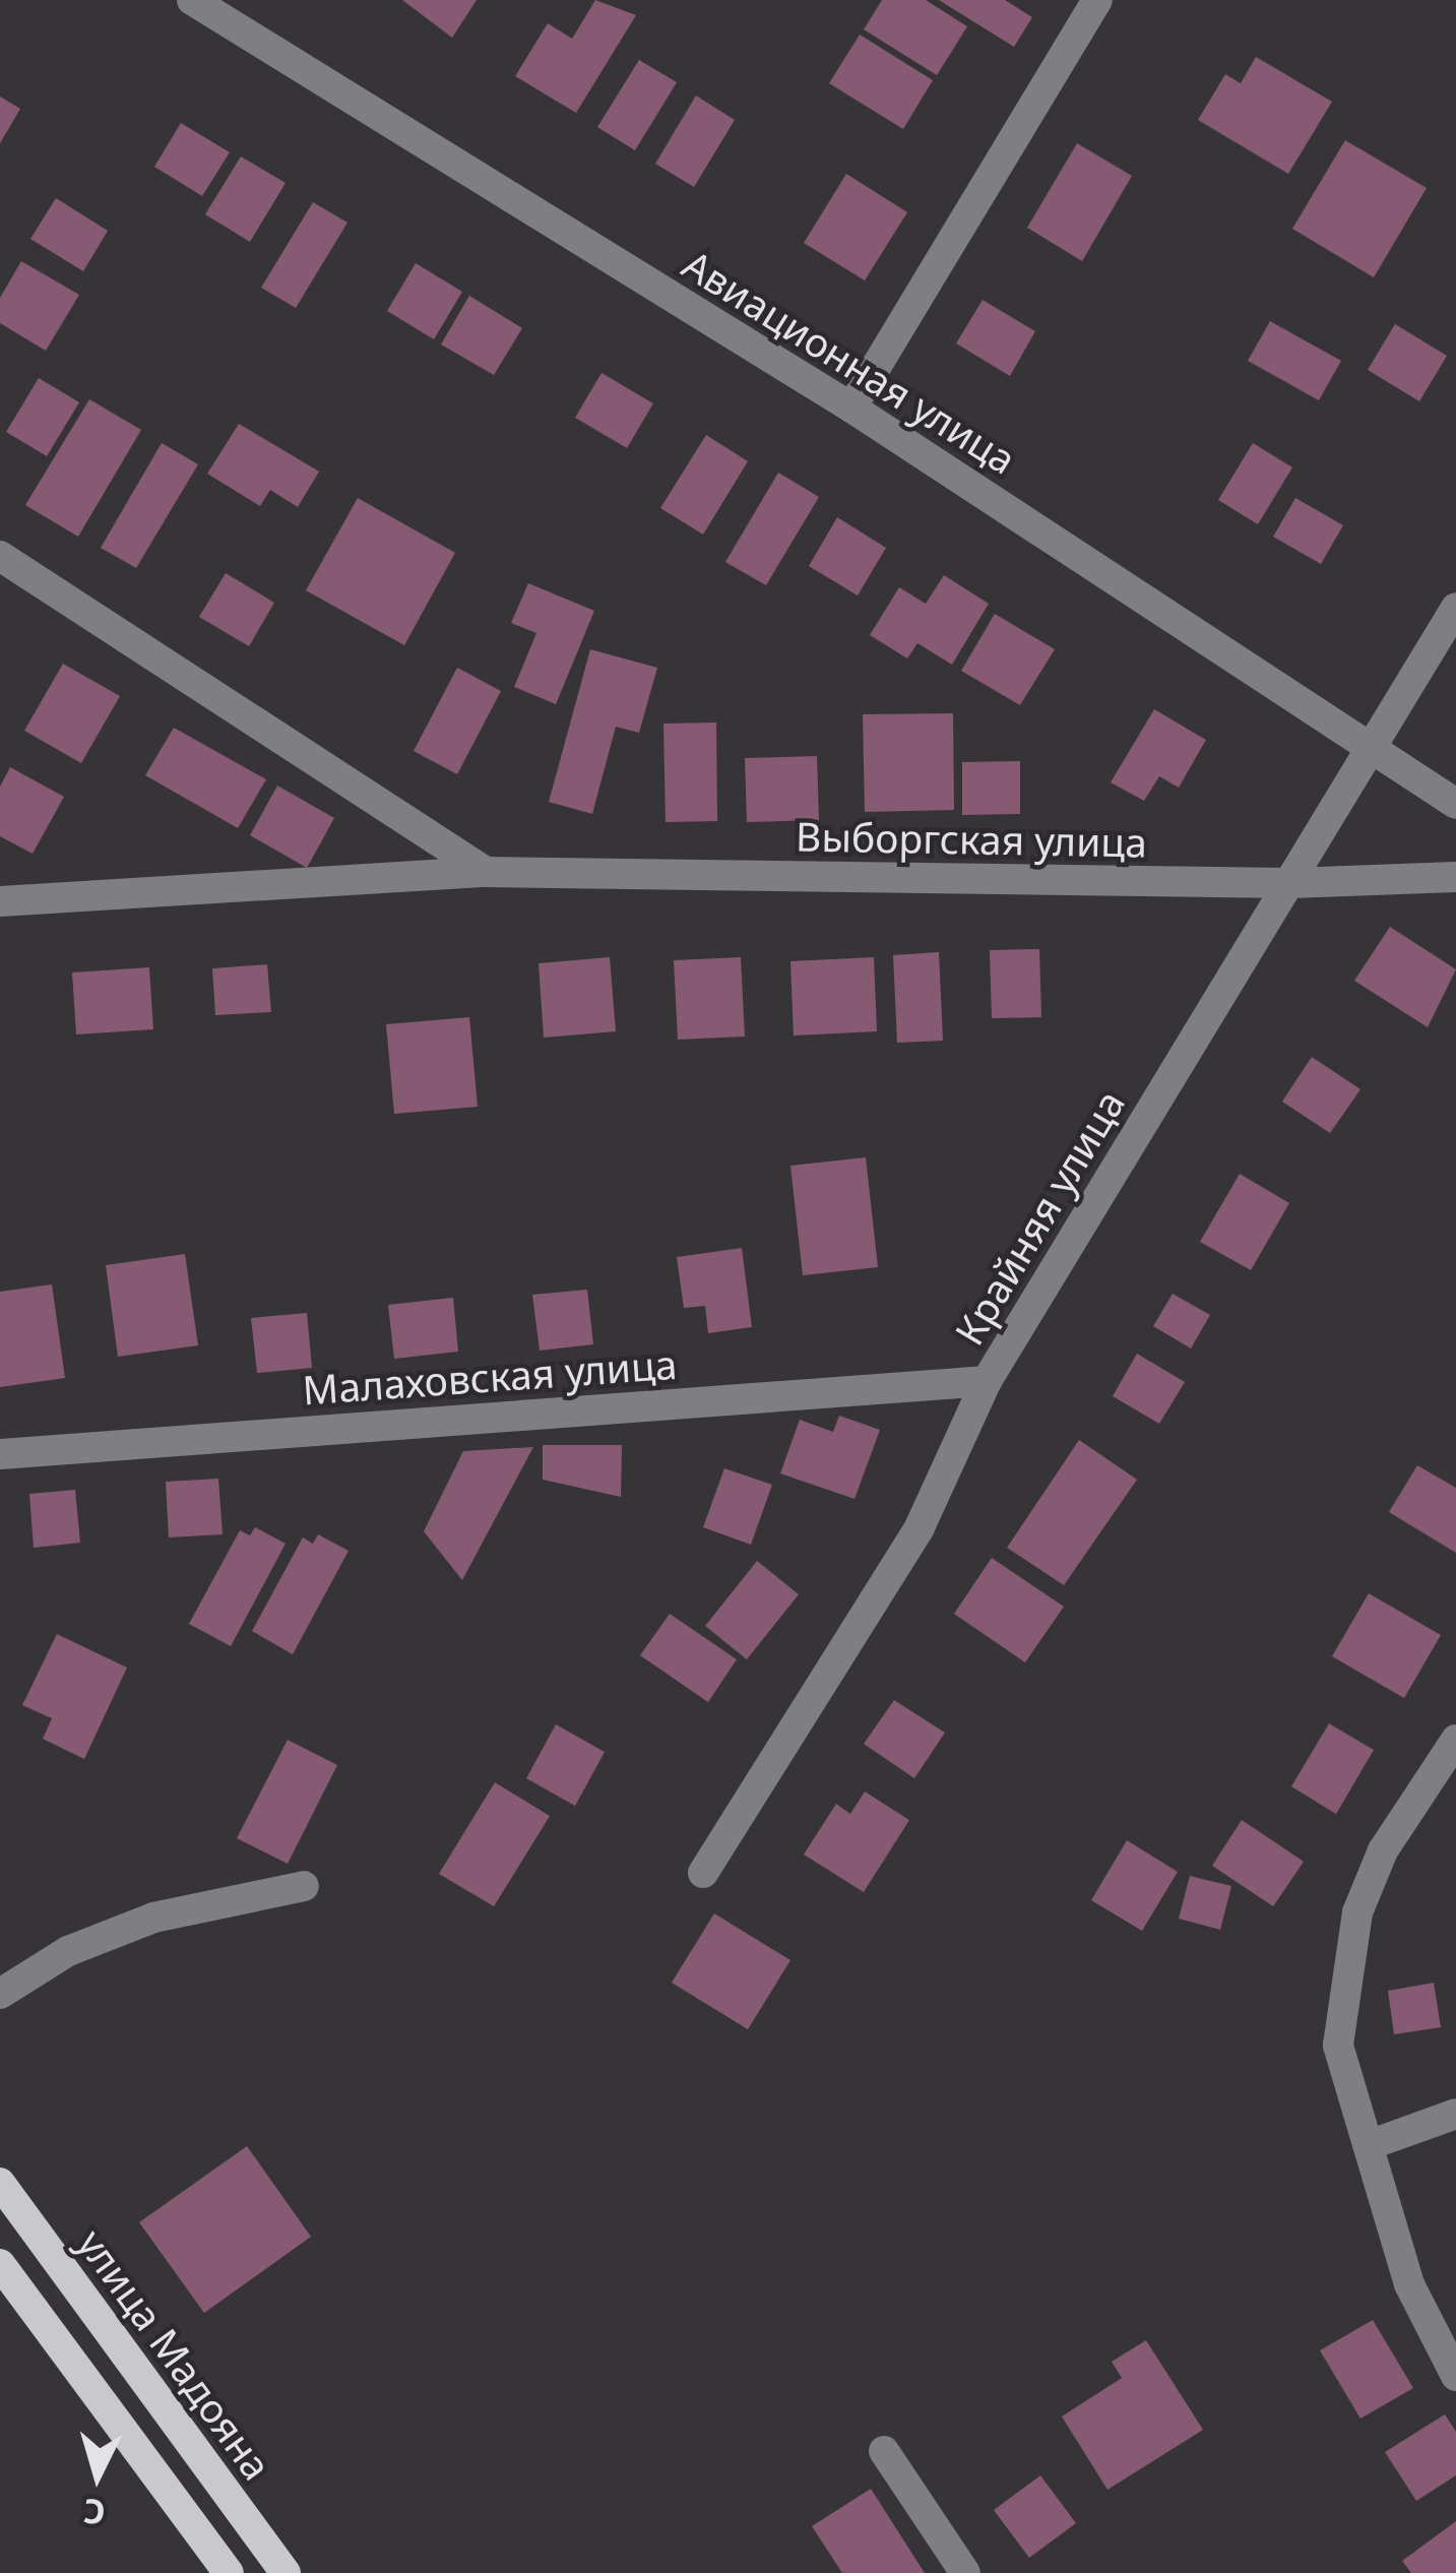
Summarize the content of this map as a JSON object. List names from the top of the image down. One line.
{"streets":{"main road":["улица Мадояна"],"street":["Авиационная улица","Выборгская улица","Крайняя улица","Малаховская улица"]},"crossings":[["Авиационная улица","Крайняя улица"],["Выборгская улица","Крайняя улица"],["Крайняя улица","Малаховская улица"]],"north":"bottom"}
